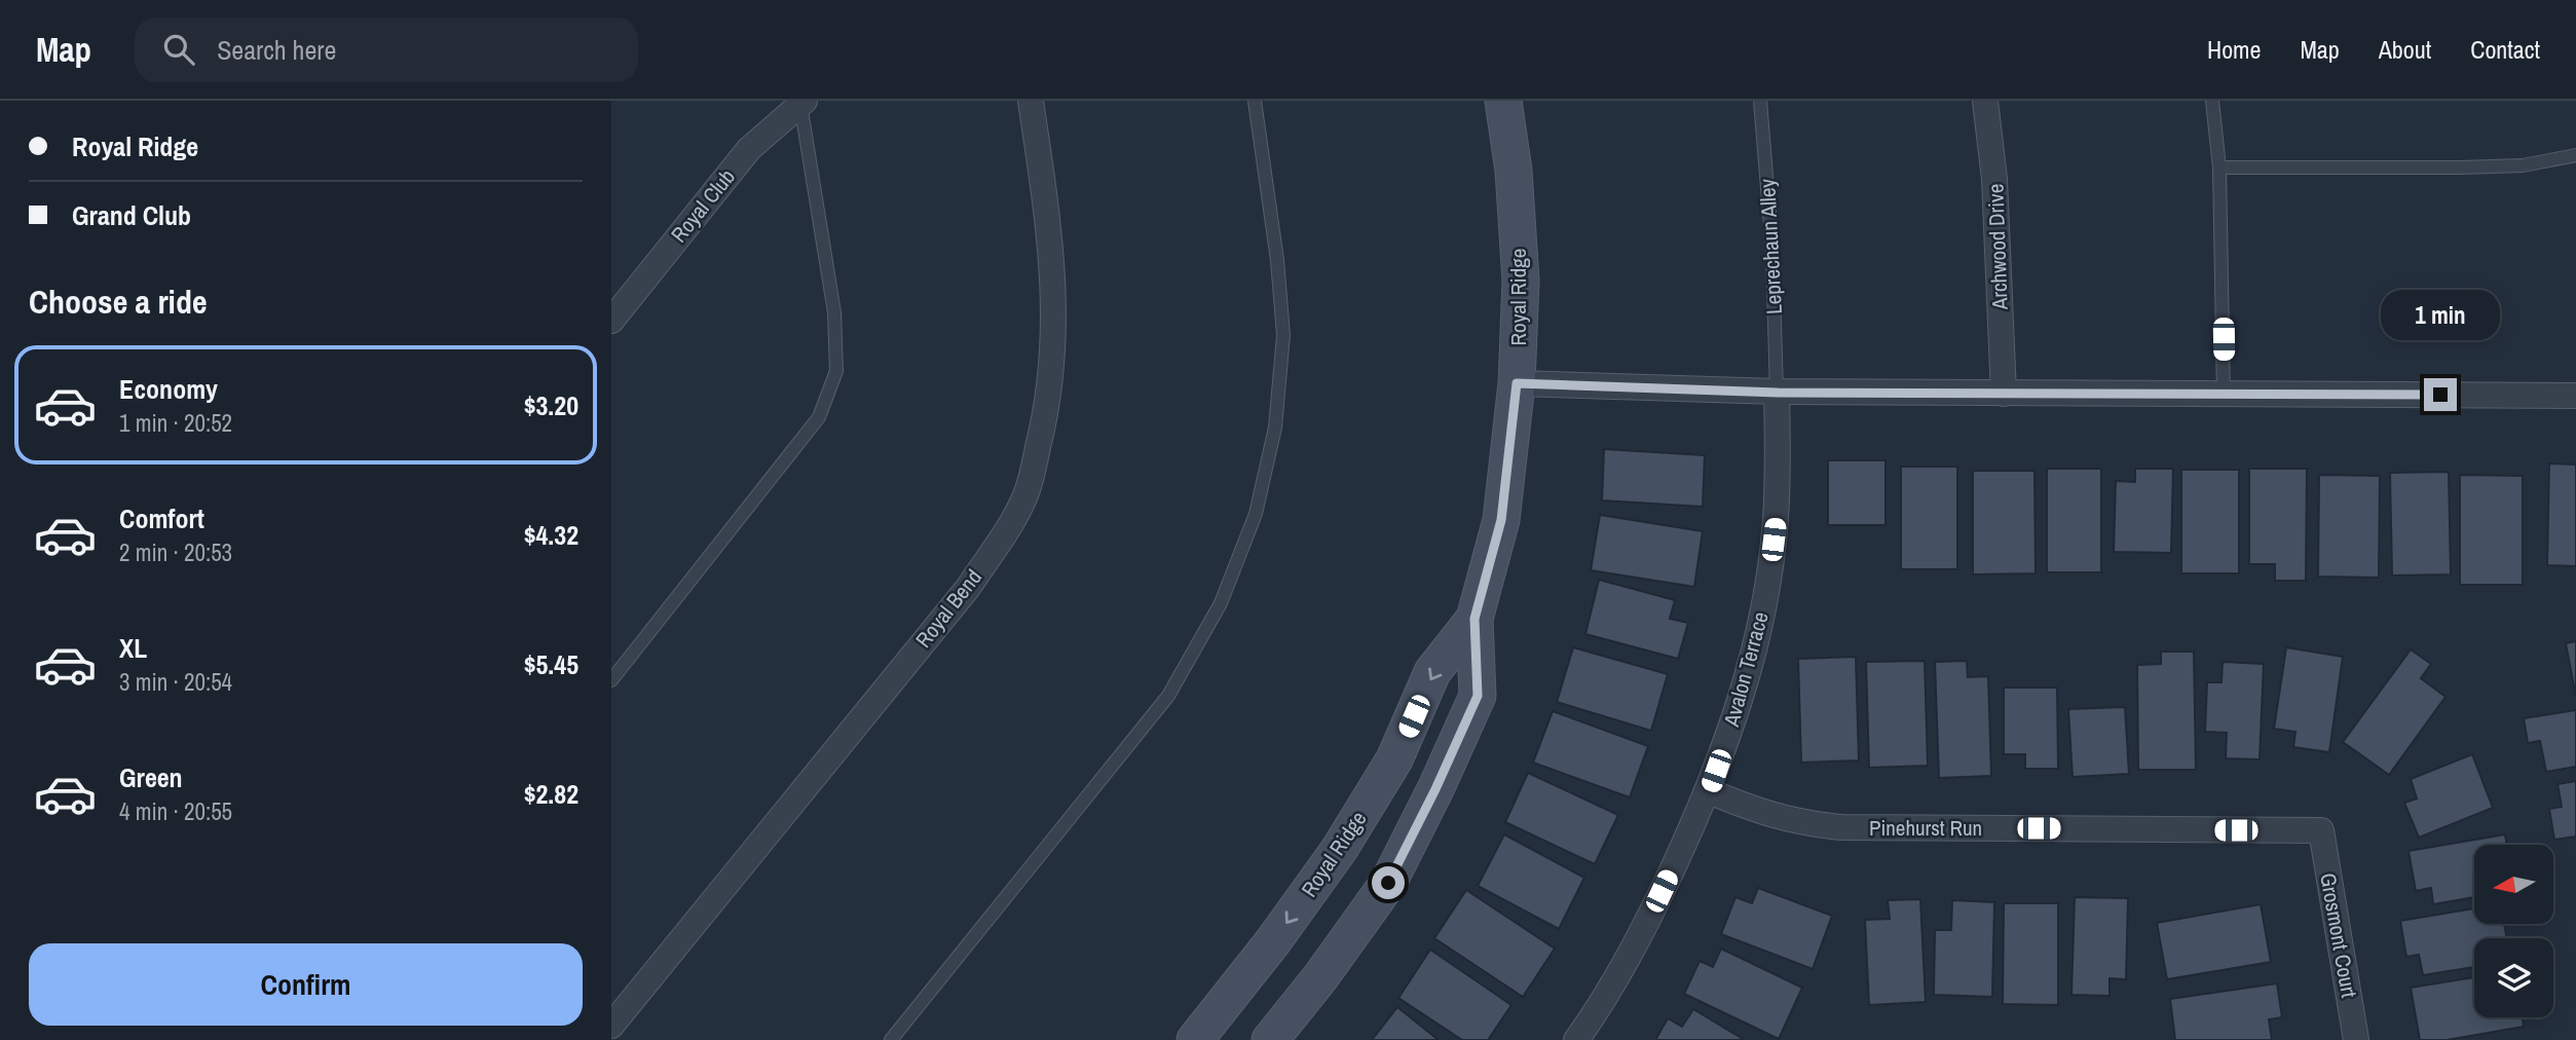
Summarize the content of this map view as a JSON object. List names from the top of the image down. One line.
{"streets":{"street":["Royal Club","Archwood Drive","Royal Ridge","Royal Bend","Avalon Terrace","Pinehurst Run","Grosmont Court"],"lane":["Leprechaun Alley"]},"crossings":[["Leprechaun Alley","Avalon Terrace"],["Avalon Terrace","Pinehurst Run"],["Pinehurst Run","Grosmont Court"]],"north":"left","page":{"header":"Map","search":"Search here","nav":["Home","Map","About","Contact"],"banner":["Royal Ridge","Grand Club"],"heading":"Choose a ride","bubble":"1 min","list":[{"name":"Economy","note":"1 min · 20:52","value":"$3.20"},{"name":"Comfort","note":"2 min · 20:53","value":"$4.32"},{"name":"XL","note":"3 min · 20:54","value":"$5.45"},{"name":"Green","note":"4 min · 20:55","value":"$2.82"}],"buttons":"Confirm"}}
